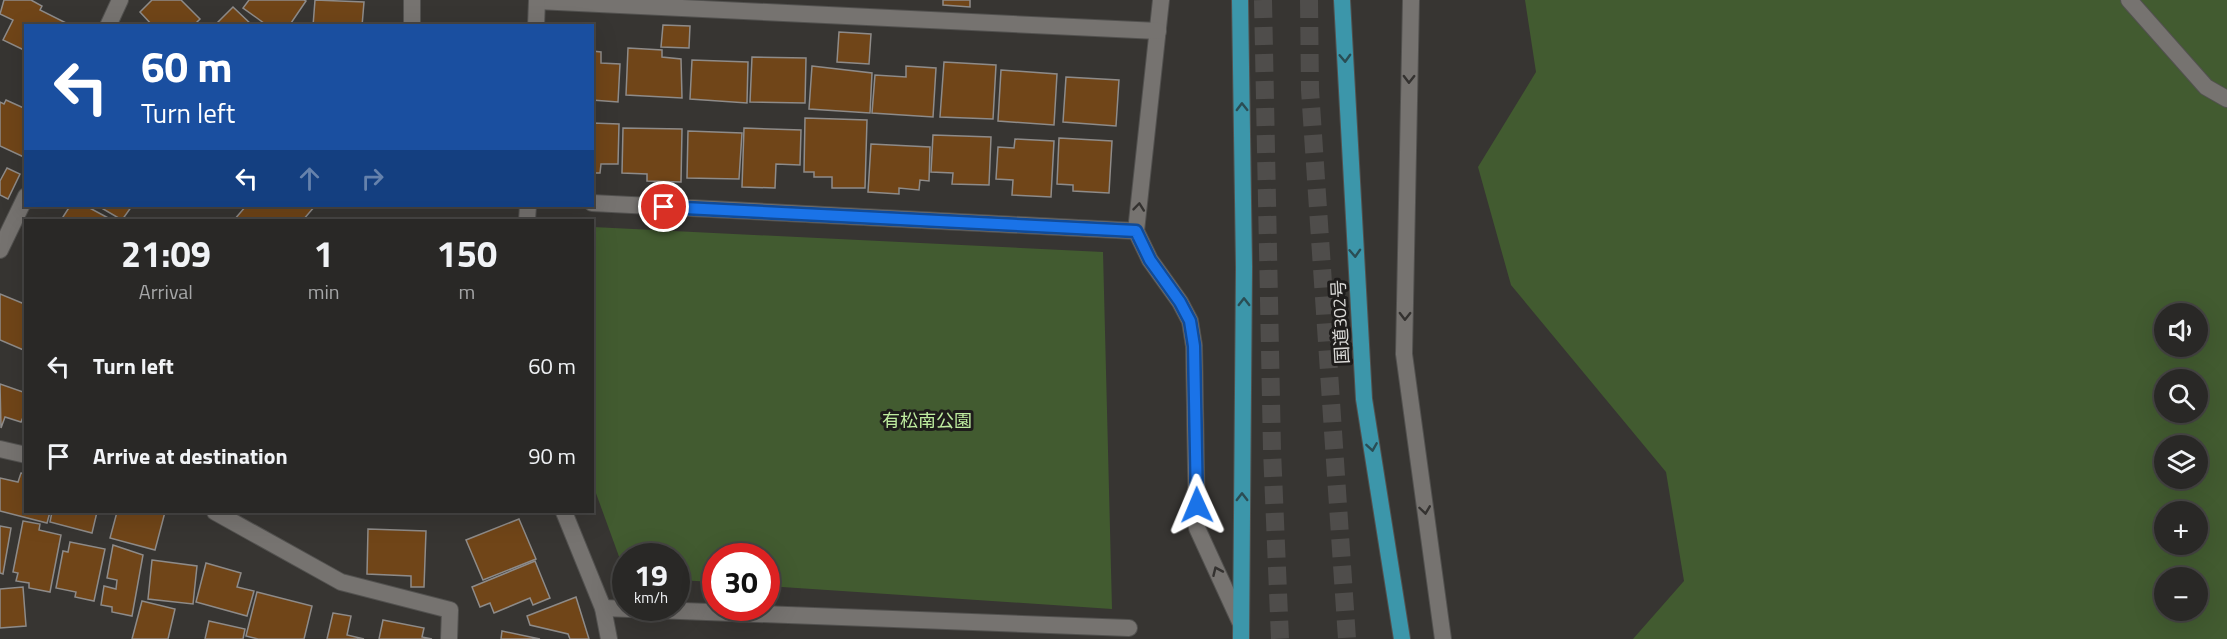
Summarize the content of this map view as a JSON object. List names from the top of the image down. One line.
{"streets":{"highway":["国道302号"]},"parks":["有松南公園"],"page":{"turn":["60 m","Turn left"],"eta":["21:09","Arrival","1","min","150","m"],"map_buttons":["+","−"],"list":[{"name":"Turn left","value":"60 m"},{"name":"Arrive at destination","value":"90 m"}],"speed":"19 km/h","limit":"30"}}
